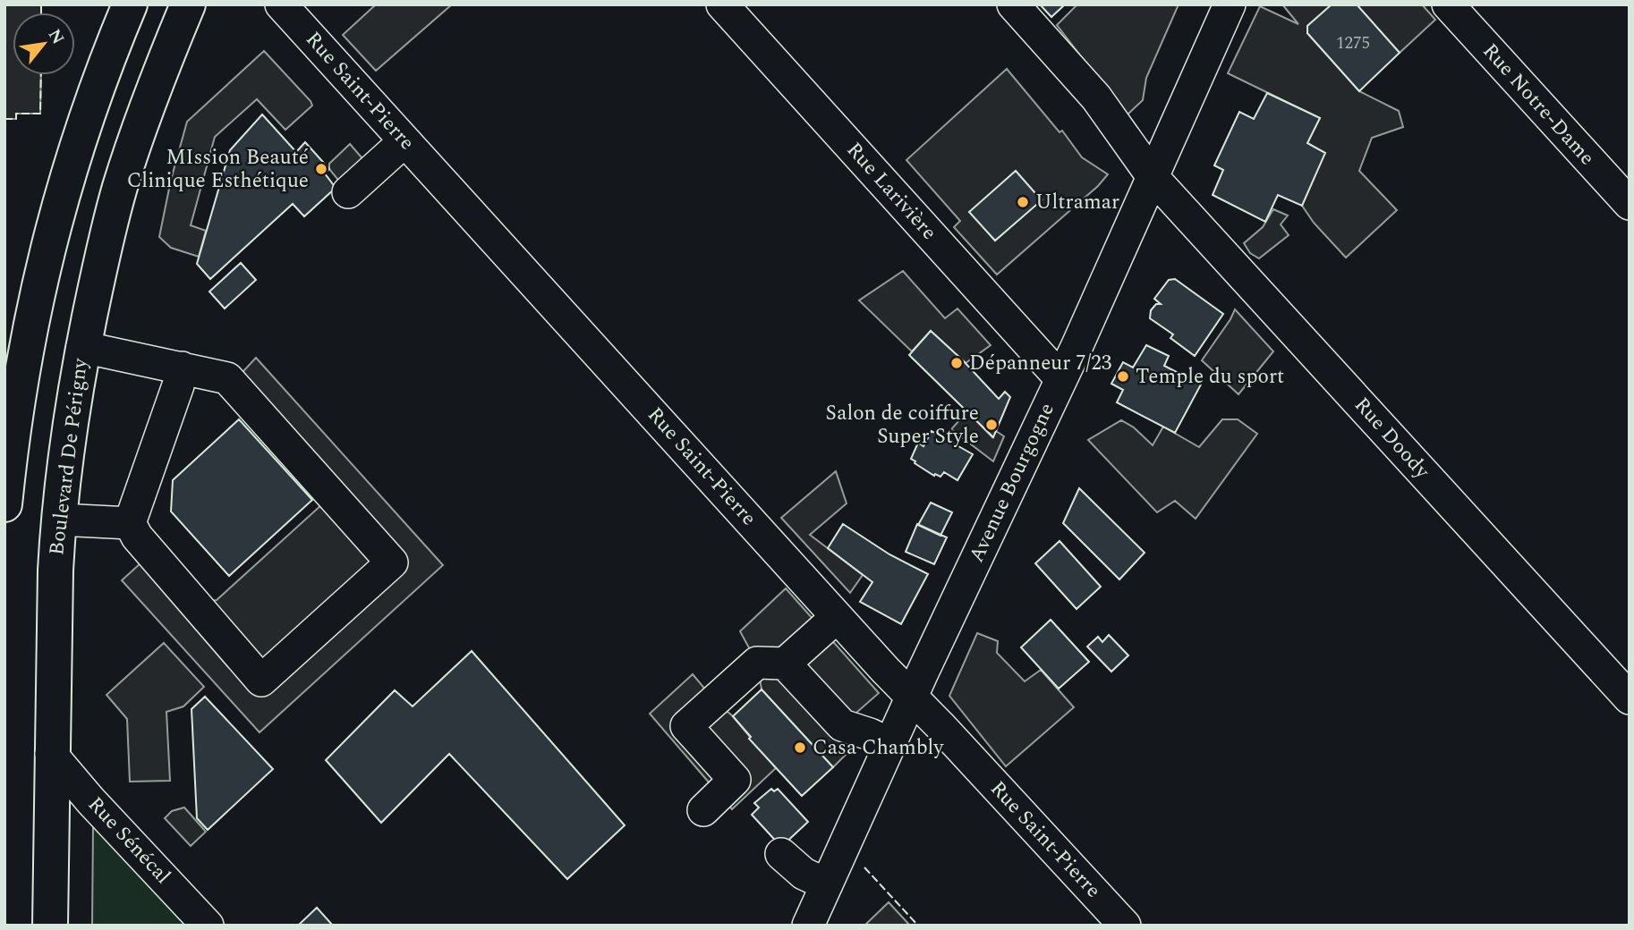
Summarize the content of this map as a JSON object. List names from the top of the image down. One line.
{"streets":{"main road":["Boulevard De Périgny"],"street":["Rue Saint-Pierre","Rue Notre-Dame","Rue Larivière","Rue Doody","Avenue Bourgogne","Rue Sénécal"]},"crossings":[["Rue Saint-Pierre","Avenue Bourgogne"],["Rue Larivière","Avenue Bourgogne"],["Rue Doody","Avenue Bourgogne"],["Boulevard De Périgny","Rue Sénécal"]],"places":["MIssion Beauté Clinique Esthétique","Ultramar","Dépanneur 7/23","Temple du sport","Salon de coiffure Super Style","Casa Chambly"],"house_numbers":["1275"],"north":"top right"}
